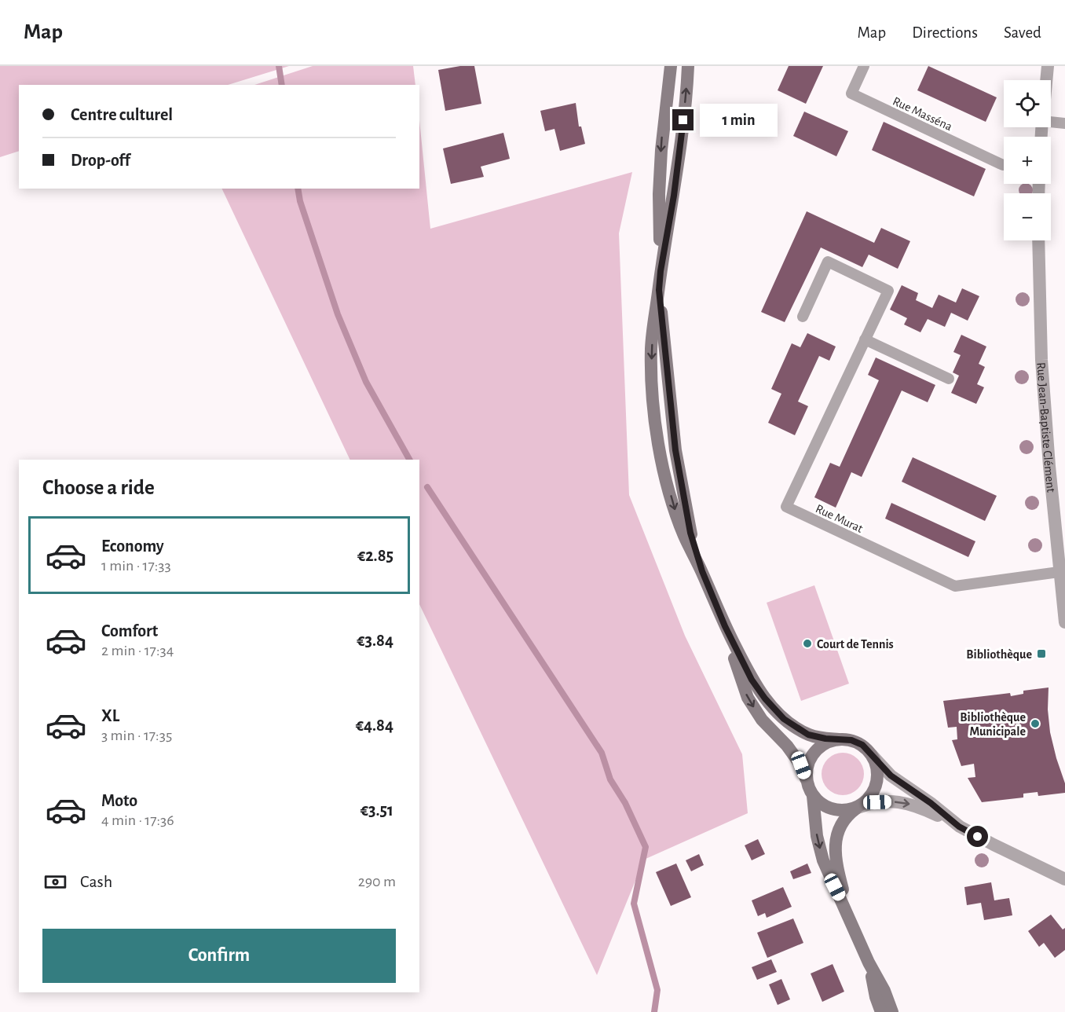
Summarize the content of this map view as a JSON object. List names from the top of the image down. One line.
{"streets":{"street":["Rue Jean-Baptiste Clément"],"lane":["Rue Masséna","Rue Murat"]},"crossings":[["Rue Jean-Baptiste Clément","Rue Murat"]],"places":{"other":["Court de Tennis","Bibliothèque Municipale"],"transit":["Bibliothèque"]},"page":{"header":"Map","nav":["Map","Directions","Saved"],"map_buttons":["+","−"],"banner":["Centre culturel","Drop-off"],"bubble":"1 min","heading":"Choose a ride","list":[{"name":"Economy","note":"1 min · 17:33","value":"€2.85"},{"name":"Comfort","note":"2 min · 17:34","value":"€3.84"},{"name":"XL","note":"3 min · 17:35","value":"€4.84"},{"name":"Moto","note":"4 min · 17:36","value":"€3.51"}],"pay":["Cash","290 m"],"buttons":"Confirm"}}
